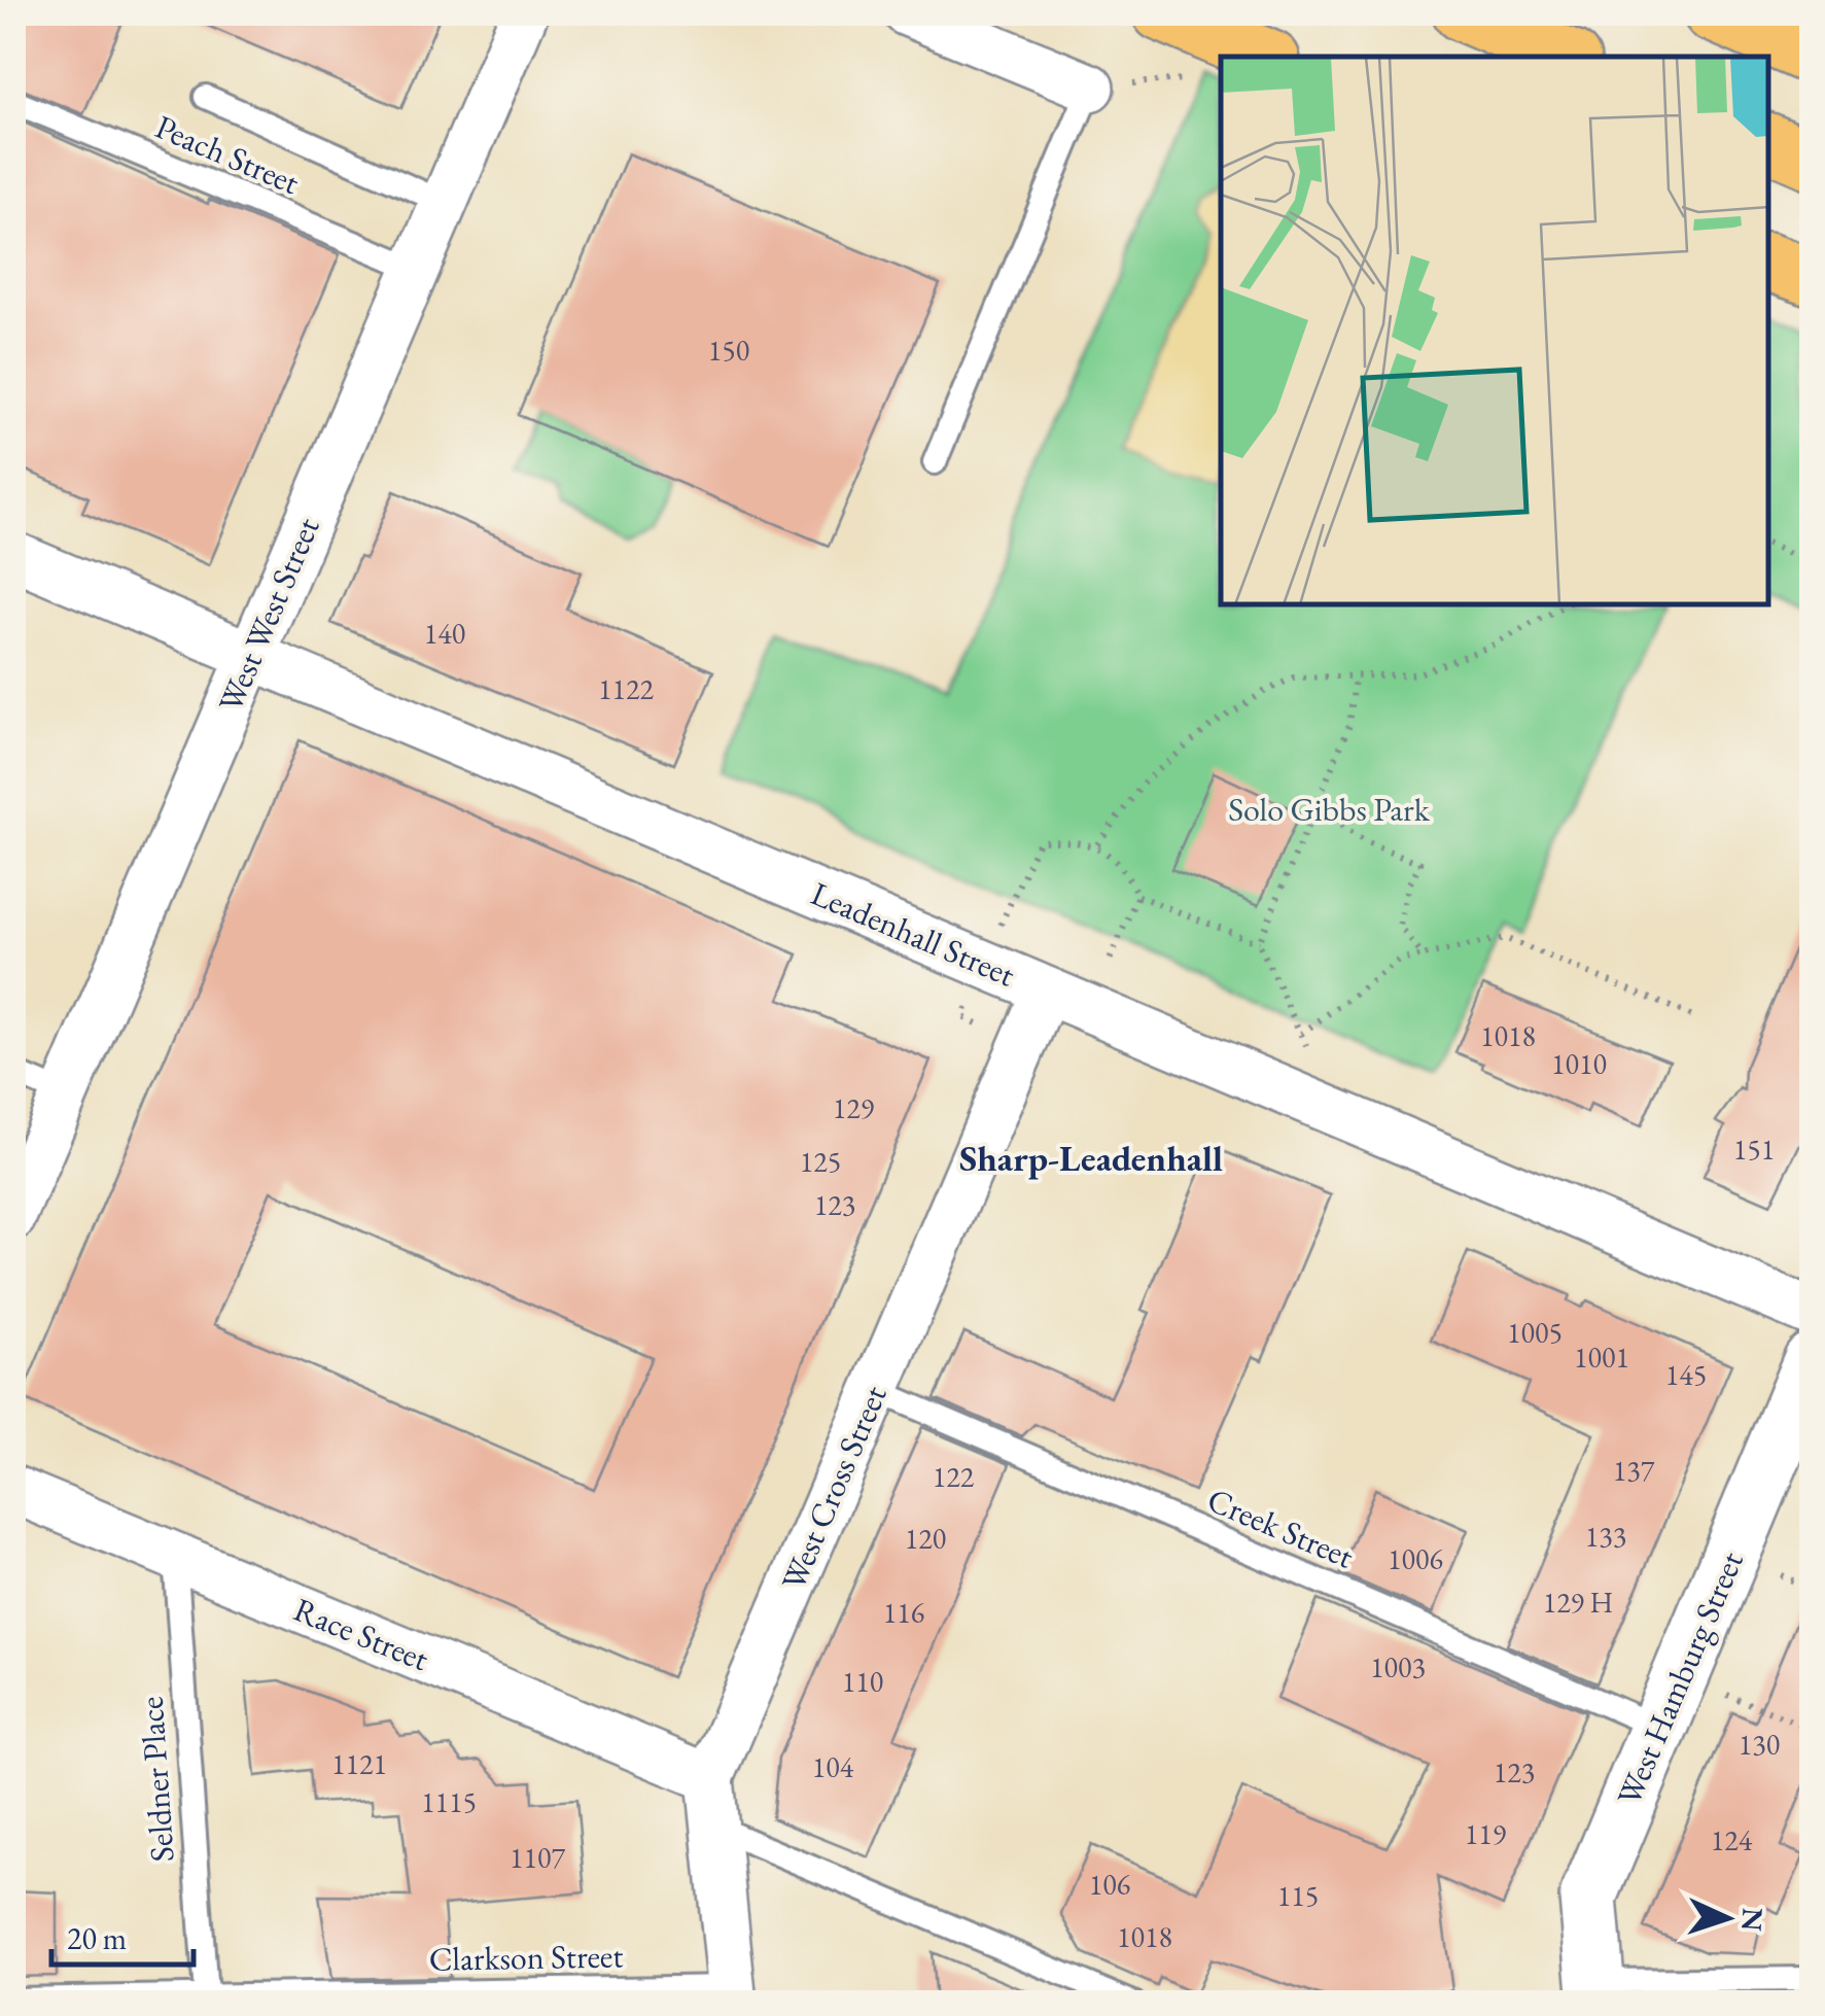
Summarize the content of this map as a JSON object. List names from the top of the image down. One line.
{"streets":{"street":["West West Street","Leadenhall Street","West Cross Street","Race Street","West Hamburg Street"],"lane":["Peach Street","Creek Street","Seldner Place","Clarkson Street"]},"crossings":[["Peach Street","West West Street"],["West West Street","Leadenhall Street"],["Leadenhall Street","West Cross Street"],["West Cross Street","Creek Street"],["West Cross Street","Race Street"],["Creek Street","West Hamburg Street"],["Race Street","Seldner Place"],["Seldner Place","Clarkson Street"]],"districts":["Sharp-Leadenhall"],"parks":["Solo Gibbs Park"],"house_numbers":["150","140","1122","1018","1010","129","151","125","123","1005","1001","145","137","122","133","120","1006","129 H","116","1003","110","130","1121","104","123","1115","119","124","1107","106","115","1018"],"scale_bar":"20 m","north":"right"}
